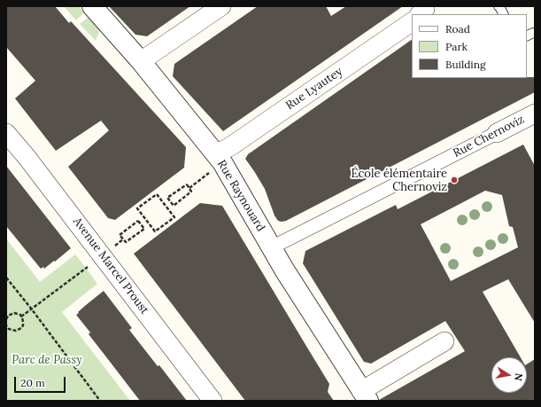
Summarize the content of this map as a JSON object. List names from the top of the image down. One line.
{"streets":{"street":["Rue Lyautey","Rue Chernoviz","Rue Raynouard","Avenue Marcel Proust"]},"crossings":[["Rue Lyautey","Rue Raynouard"],["Rue Chernoviz","Rue Raynouard"]],"parks":["Parc de Passy"],"places":["École élémentaire Chernoviz"],"legend":["Road","Park","Building"],"scale_bar":"20 m","north":"right"}
